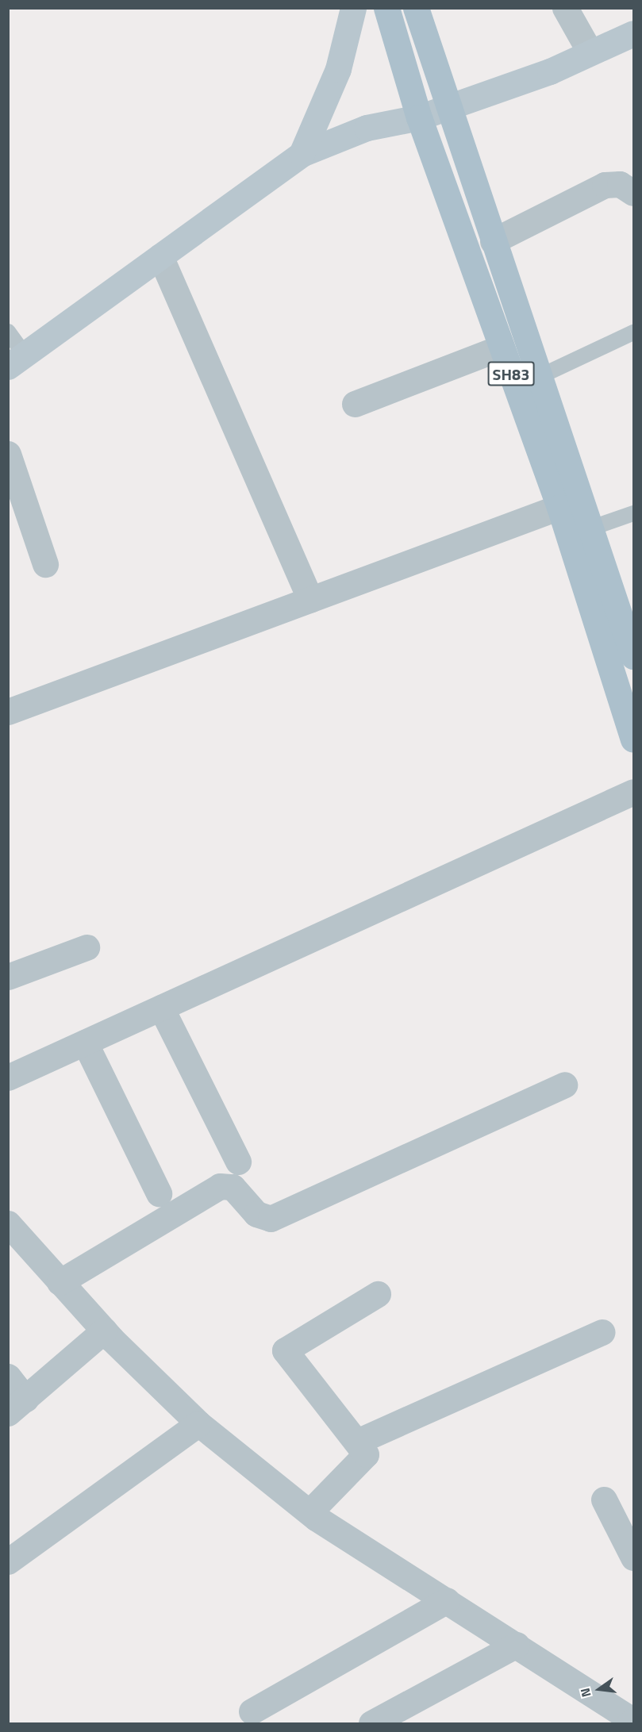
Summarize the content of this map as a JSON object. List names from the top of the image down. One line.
{"streets":{"main road":["SH83"]},"north":"left"}
